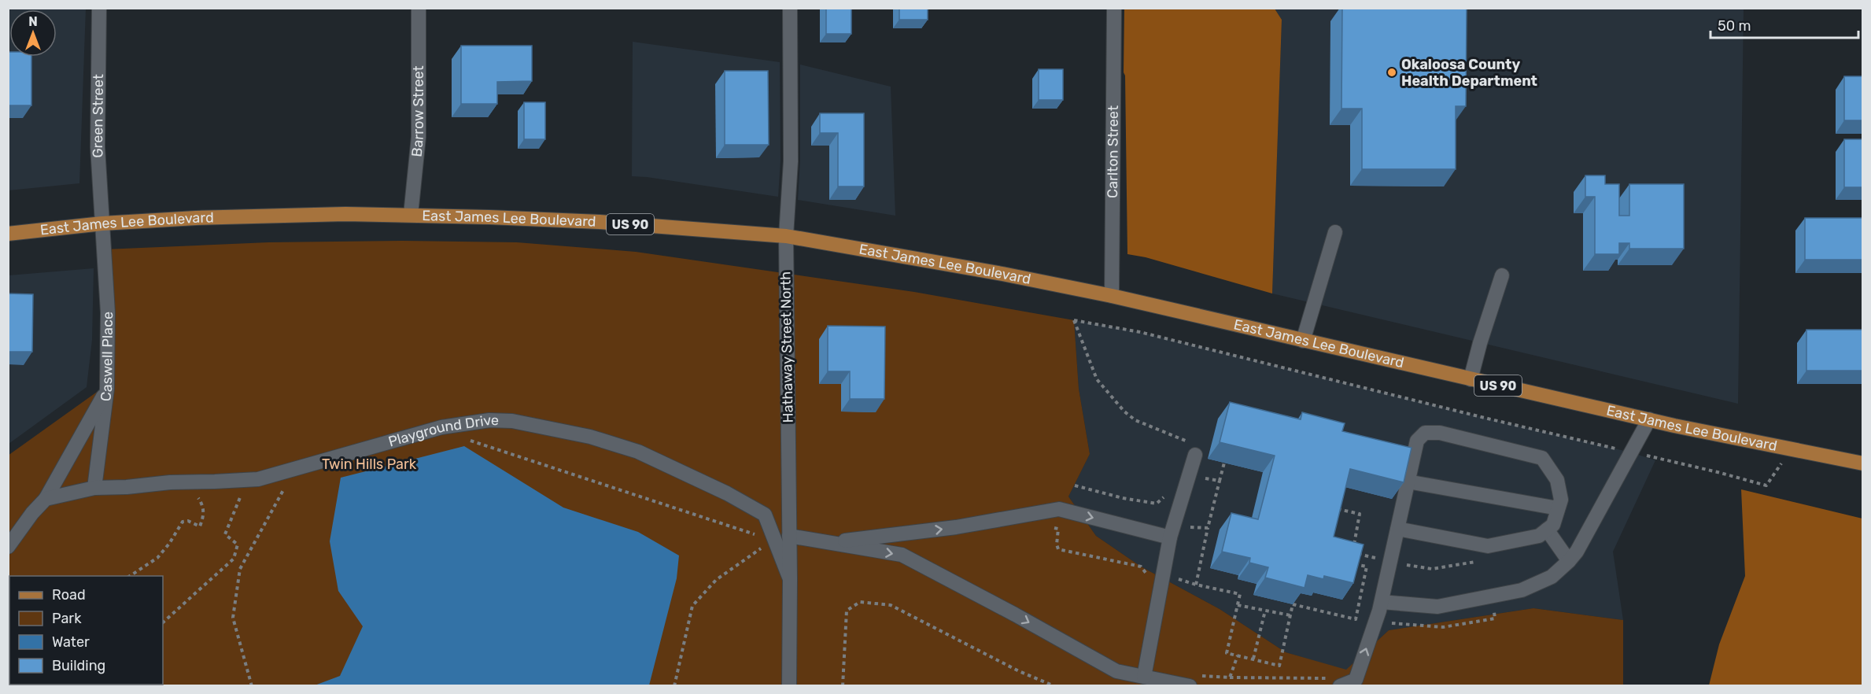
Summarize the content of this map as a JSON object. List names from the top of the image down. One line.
{"streets":{"main road":["East James Lee Boulevard","US 90"],"street":["Barrow Street","Green Street","Carlton Street","Hathaway Street North","Caswell Place","Playground Drive"]},"crossings":[["Barrow Street","East James Lee Boulevard"],["Green Street","East James Lee Boulevard"],["Green Street","Caswell Place"],["Carlton Street","East James Lee Boulevard"],["East James Lee Boulevard","Hathaway Street North"],["East James Lee Boulevard","Caswell Place"],["Hathaway Street North","Playground Drive"],["Caswell Place","Playground Drive"]],"parks":["Twin Hills Park"],"places":["Okaloosa County Health Department"],"legend":["Road","Park","Water","Building"],"scale_bar":"50 m","north":"top"}
